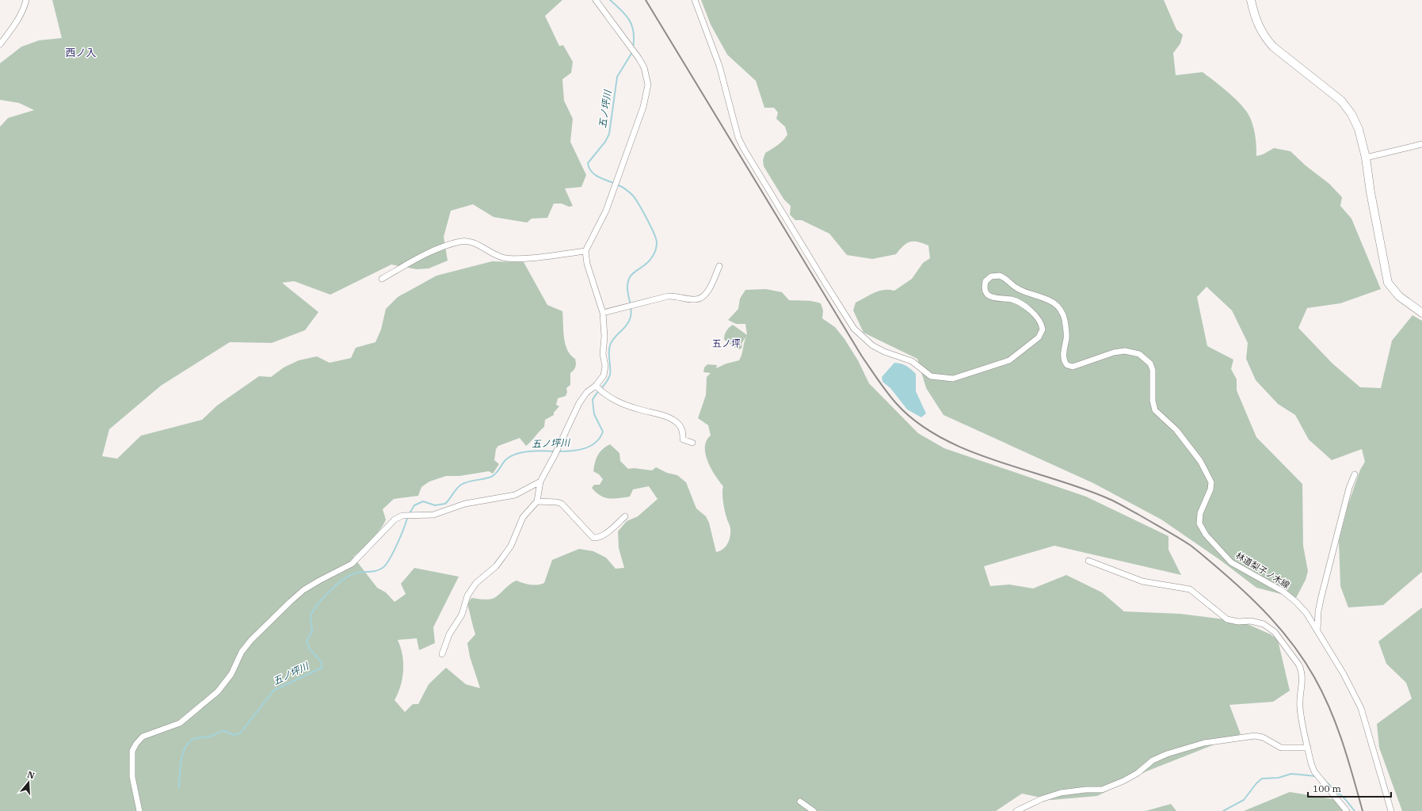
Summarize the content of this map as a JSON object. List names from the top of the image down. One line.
{"streets":{"street":["林道梨子ノ木線"]},"districts":["西ノ入","五ノ坪"],"water":["五ノ坪川"],"scale_bar":"100 m","north":"top"}
